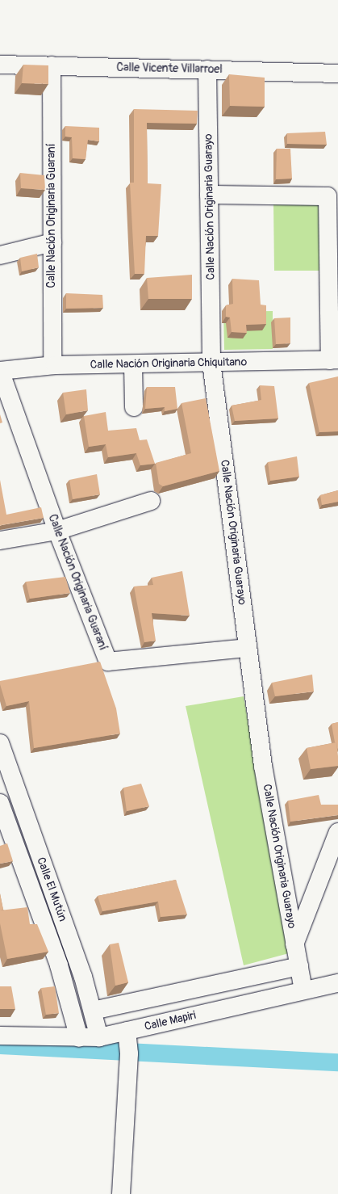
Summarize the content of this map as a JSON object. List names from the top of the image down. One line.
{"streets":{"street":["Calle Vicente Villarroel","Calle Nación Originaria Guarayo","Calle Nación Originaria Guaraní","Calle Nación Originaria Chiquitano","Calle El Mutún","Calle Mapiri"]},"crossings":[["Calle Vicente Villarroel","Calle Nación Originaria Guarayo"],["Calle Vicente Villarroel","Calle Nación Originaria Guaraní"],["Calle Nación Originaria Guarayo","Calle Nación Originaria Guaraní"],["Calle Nación Originaria Guarayo","Calle Nación Originaria Chiquitano"],["Calle Nación Originaria Guarayo","Calle Mapiri"],["Calle Nación Originaria Guaraní","Calle Nación Originaria Chiquitano"],["Calle El Mutún","Calle Mapiri"]]}
